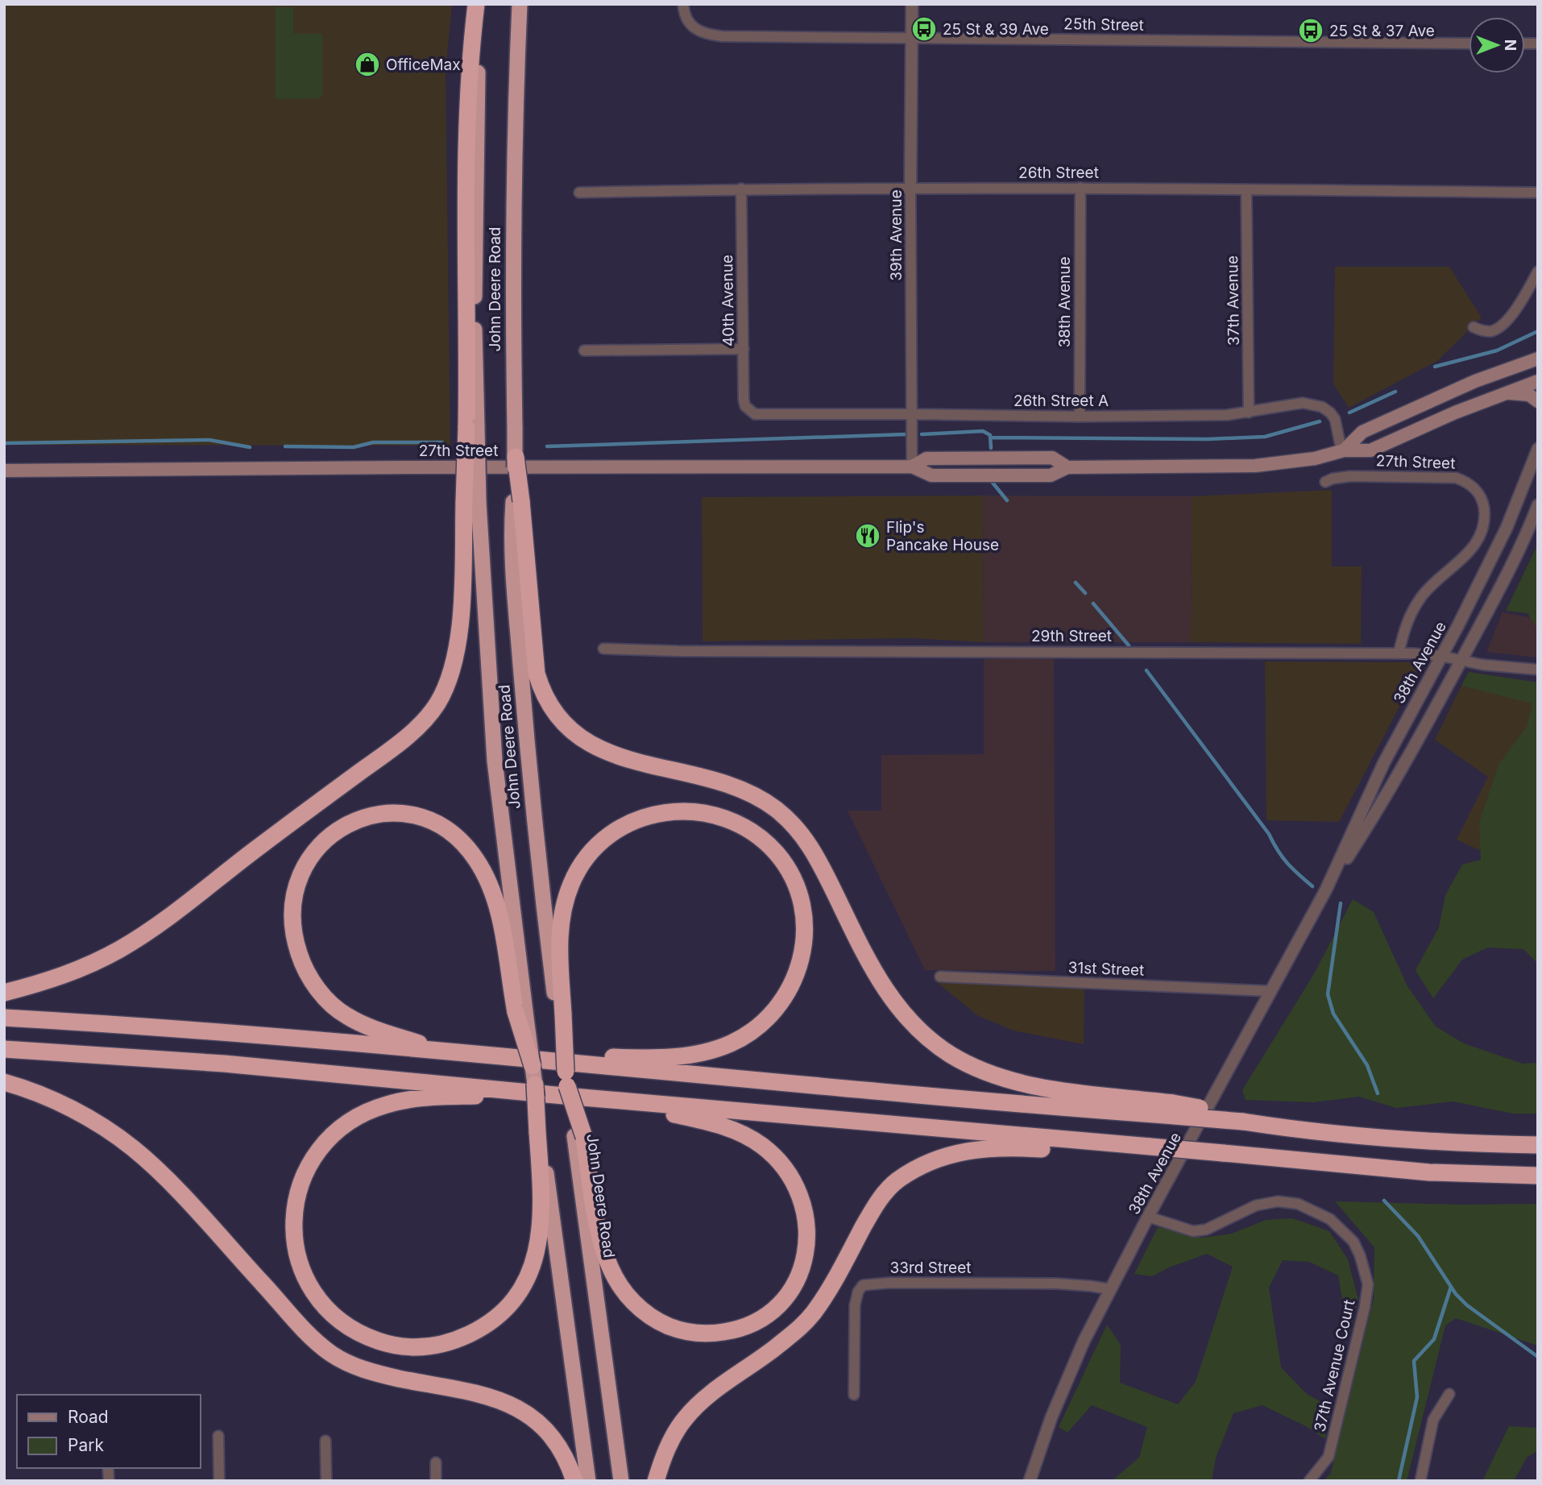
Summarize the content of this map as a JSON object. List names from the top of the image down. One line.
{"streets":{"highway":["John Deere Road"],"main road":["27th Street"],"street":["25th Street","26th Street","39th Avenue","40th Avenue","37th Avenue","38th Avenue","26th Street A","29th Street","31st Street","33rd Street","37th Avenue Court"]},"crossings":[["25th Street","39th Avenue"],["26th Street","39th Avenue"],["26th Street","40th Avenue"],["26th Street","37th Avenue"],["26th Street","38th Avenue"],["39th Avenue","26th Street A"],["39th Avenue","27th Street"],["40th Avenue","26th Street A"],["37th Avenue","26th Street A"],["38th Avenue","26th Street A"],["38th Avenue","29th Street"],["38th Avenue","31st Street"],["38th Avenue","33rd Street"],["38th Avenue","37th Avenue Court"],["26th Street A","27th Street"],["27th Street","29th Street"]],"places":{"bus stop":["25 St & 39 Ave","25 St & 37 Ave"],"shop":["OfficeMax"],"restaurant":["Flip's Pancake House"]},"legend":["Road","Park"],"north":"right"}
